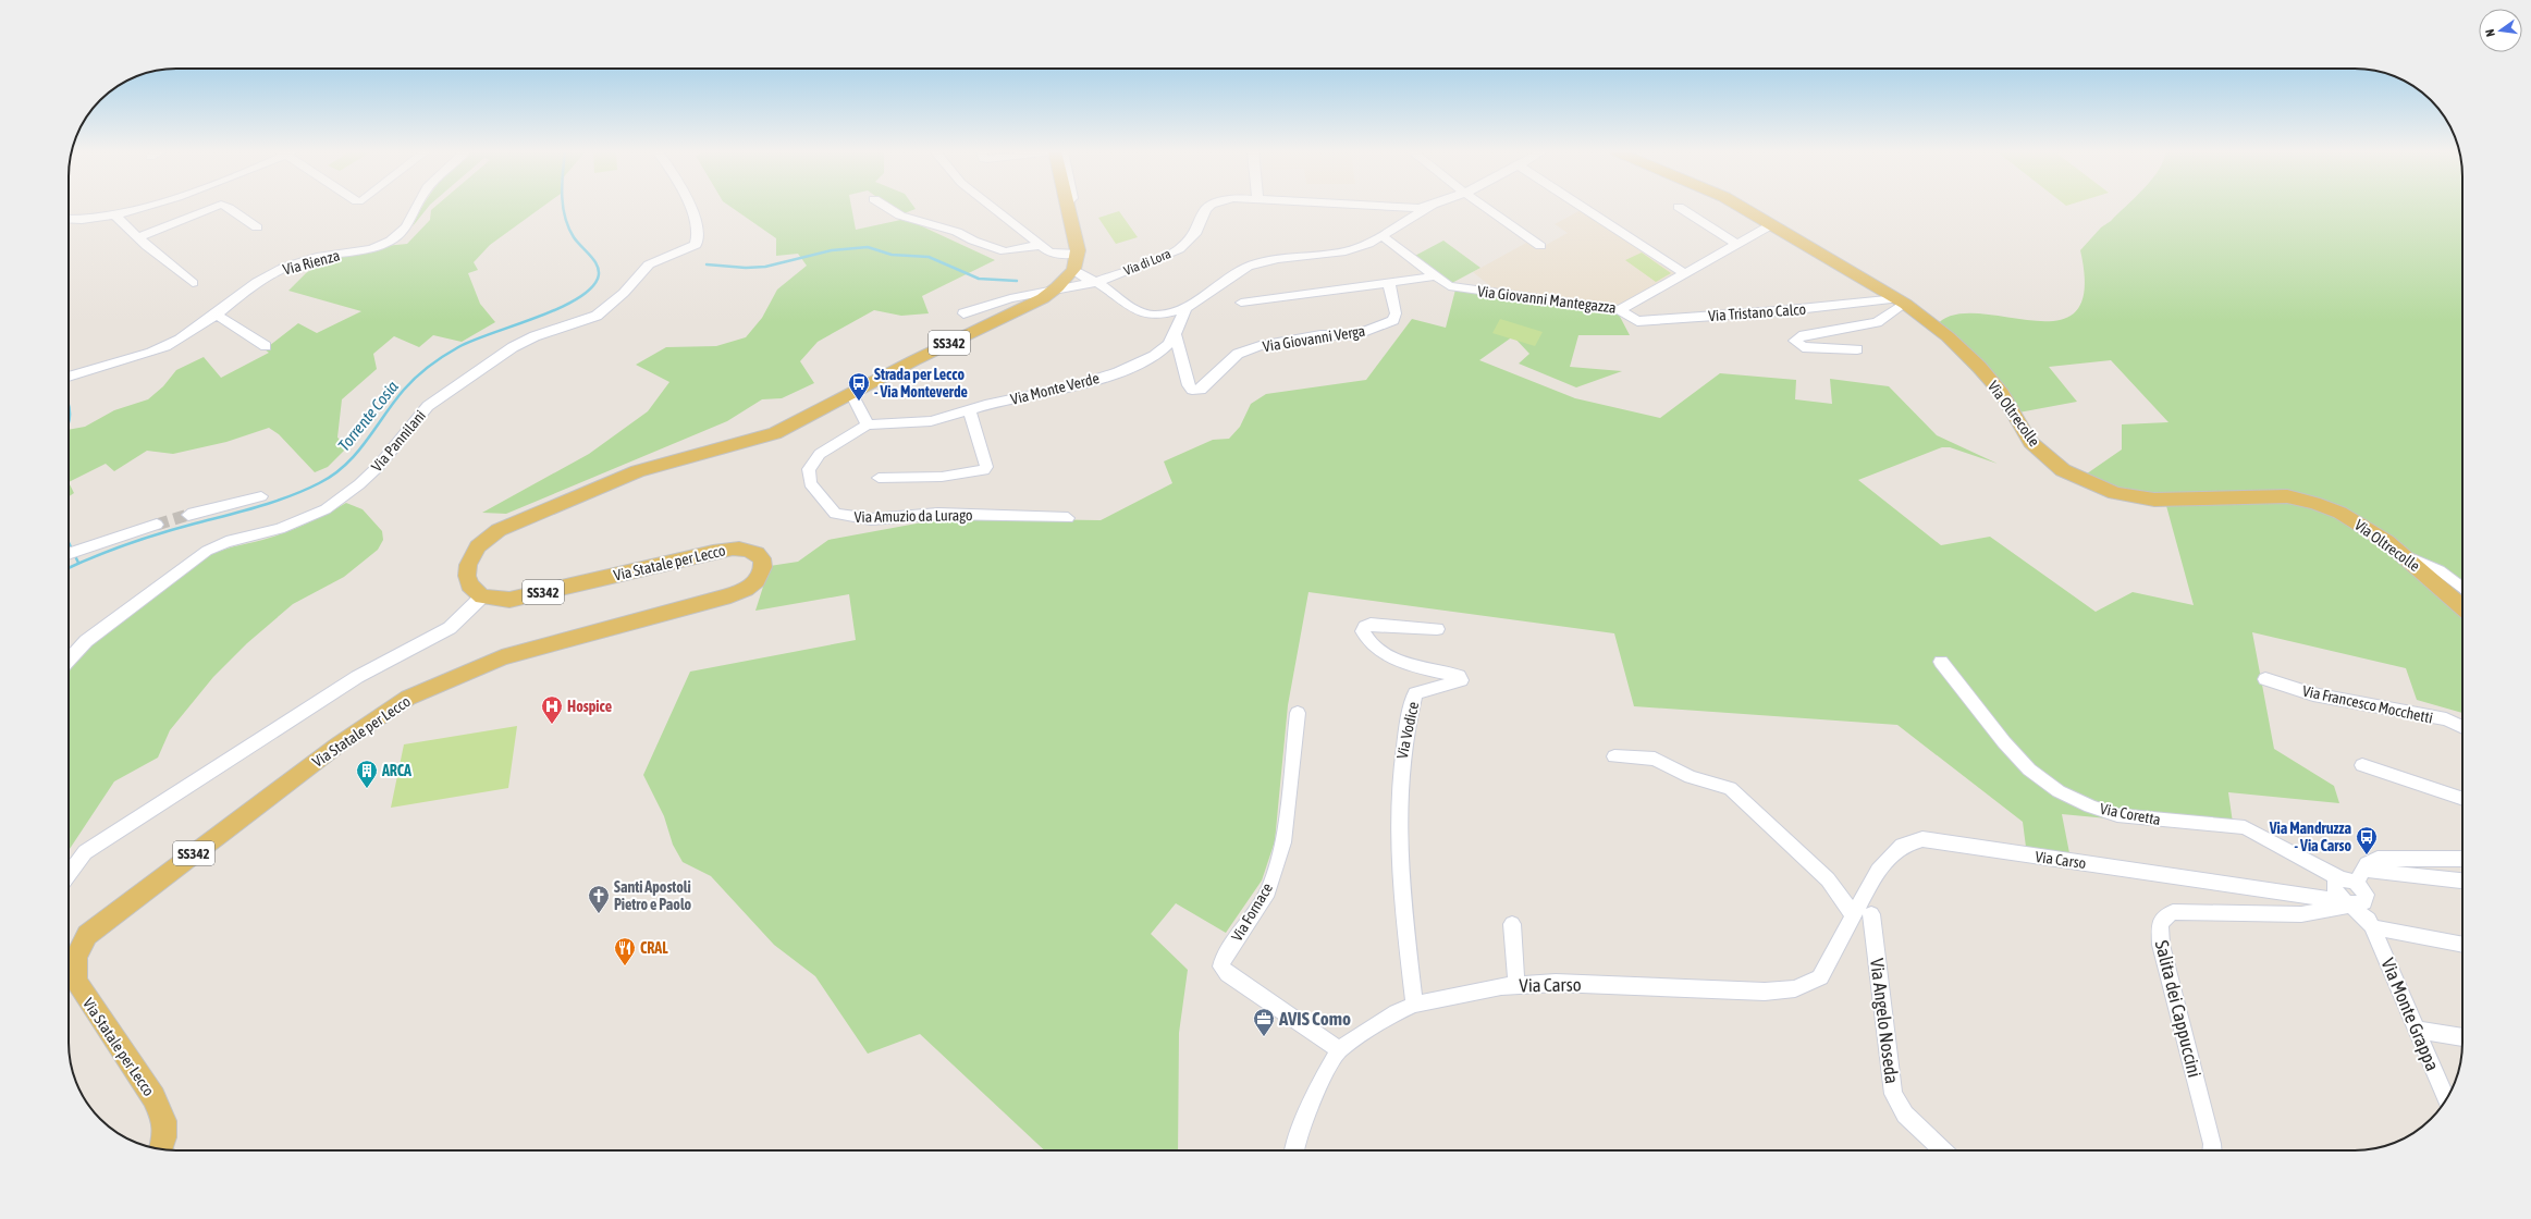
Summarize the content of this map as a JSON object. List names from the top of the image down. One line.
{"streets":{"main road":["SS342","Via Oltrecolle","Via Statale per Lecco"],"street":["Via Rienza","Via di Lora","Via Giovanni Mantegazza","Via Tristano Calco","Via Giovanni Verga","Via Monte Verde","Via Pannilani","Via Amuzio da Lurago","Via Francesco Mocchetti","Via Vodice","Via Coretta","Via Carso","Via Fornace","Salita dei Cappuccini","Via Monte Grappa","Via Angelo Noseda"]},"crossings":[["Via di Lora","SS342"],["Via Giovanni Mantegazza","Via Tristano Calco"],["Via Giovanni Mantegazza","Via Oltrecolle"],["Via Tristano Calco","Via Oltrecolle"],["Via Giovanni Verga","Via Monte Verde"],["SS342","Via Statale per Lecco"],["Via Monte Verde","Via Amuzio da Lurago"],["Via Vodice","Via Carso"],["Via Coretta","Via Carso"],["Via Carso","Via Fornace"],["Via Carso","Salita dei Cappuccini"],["Via Carso","Via Monte Grappa"],["Via Carso","Via Angelo Noseda"],["Salita dei Cappuccini","Via Monte Grappa"]],"water":["Torrente Cosia"],"places":{"bus stop":["Strada per Lecco - Via Monteverde","Via Mandruzza - Via Carso"],"hospital":["Hospice"],"building":["ARCA"],"church":["Santi Apostoli Pietro e Paolo"],"restaurant":["CRAL"],"office":["AVIS Como"]},"north":"left"}
